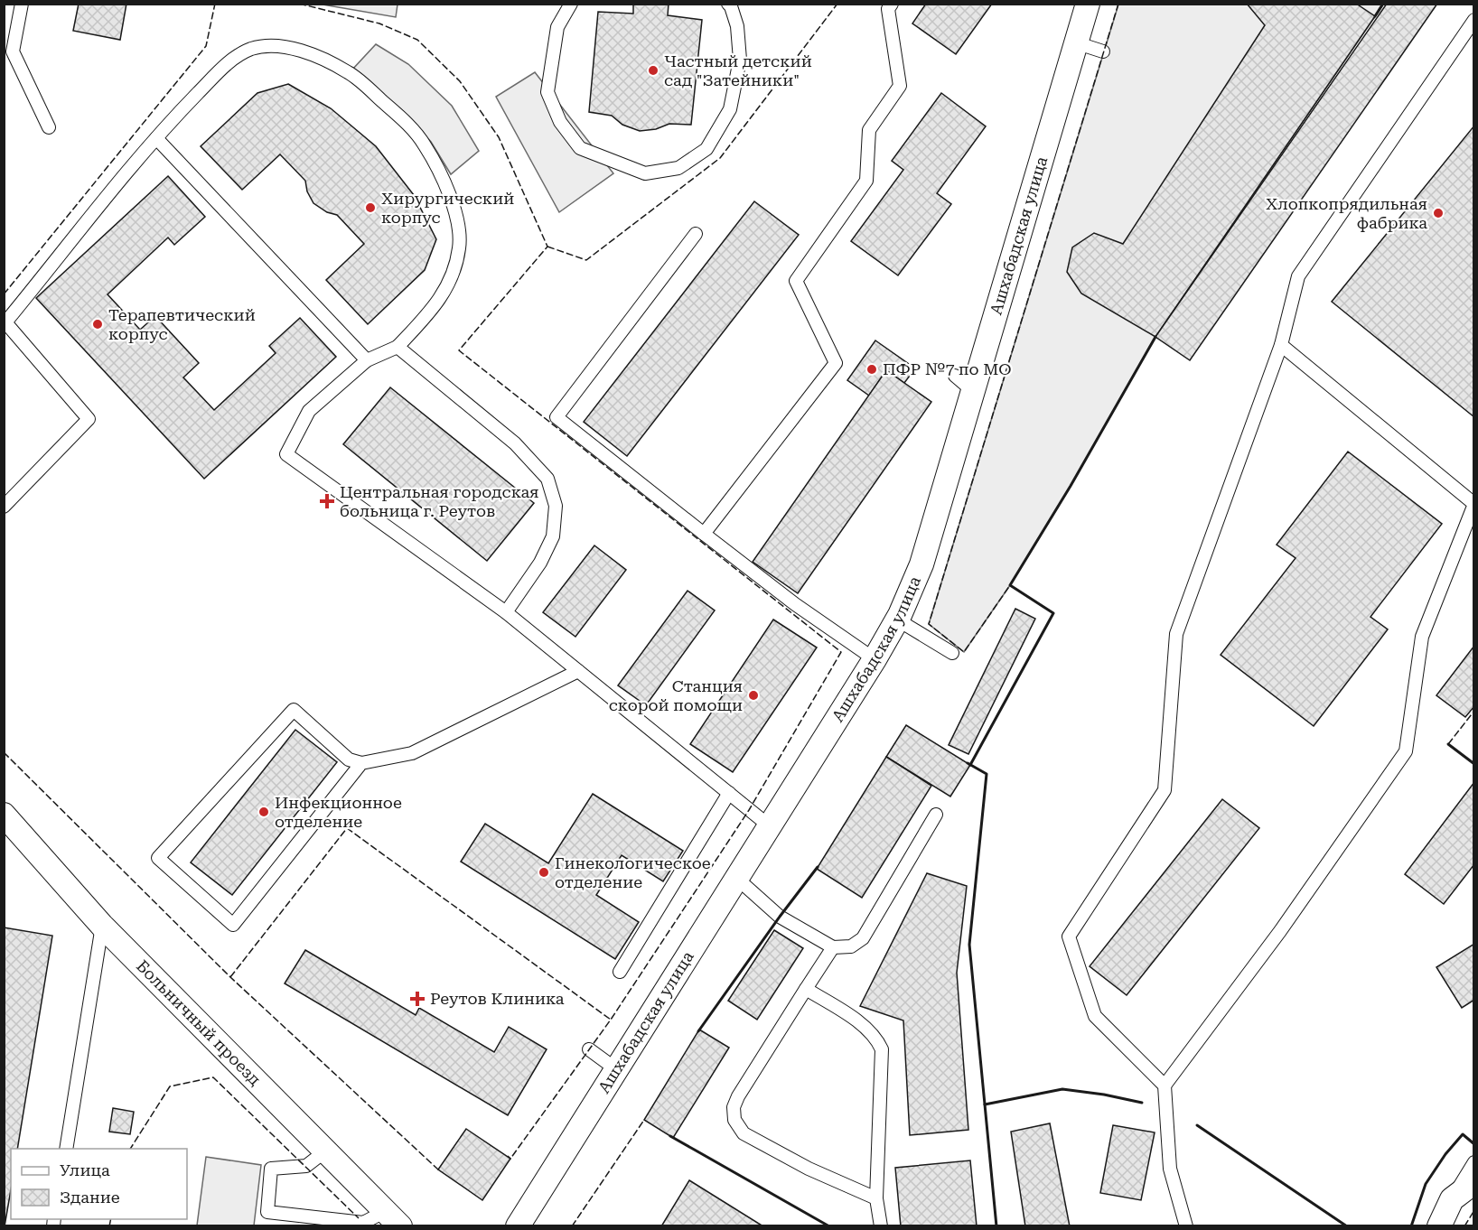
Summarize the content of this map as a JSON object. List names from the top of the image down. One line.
{"streets":{"street":["Ашхабадская улица","Больничный проезд"]},"places":{"other":["Частный детский сад \"Затейники\"","Хирургический корпус","Хлопкопрядильная фабрика","Терапевтический корпус","ПФР №7 по МО","Станция скорой помощи","Инфекционное отделение","Гинекологическое отделение"],"health":["Центральная городская больница г. Реутов","Реутов Клиника"]},"legend":["Улица","Здание"]}
